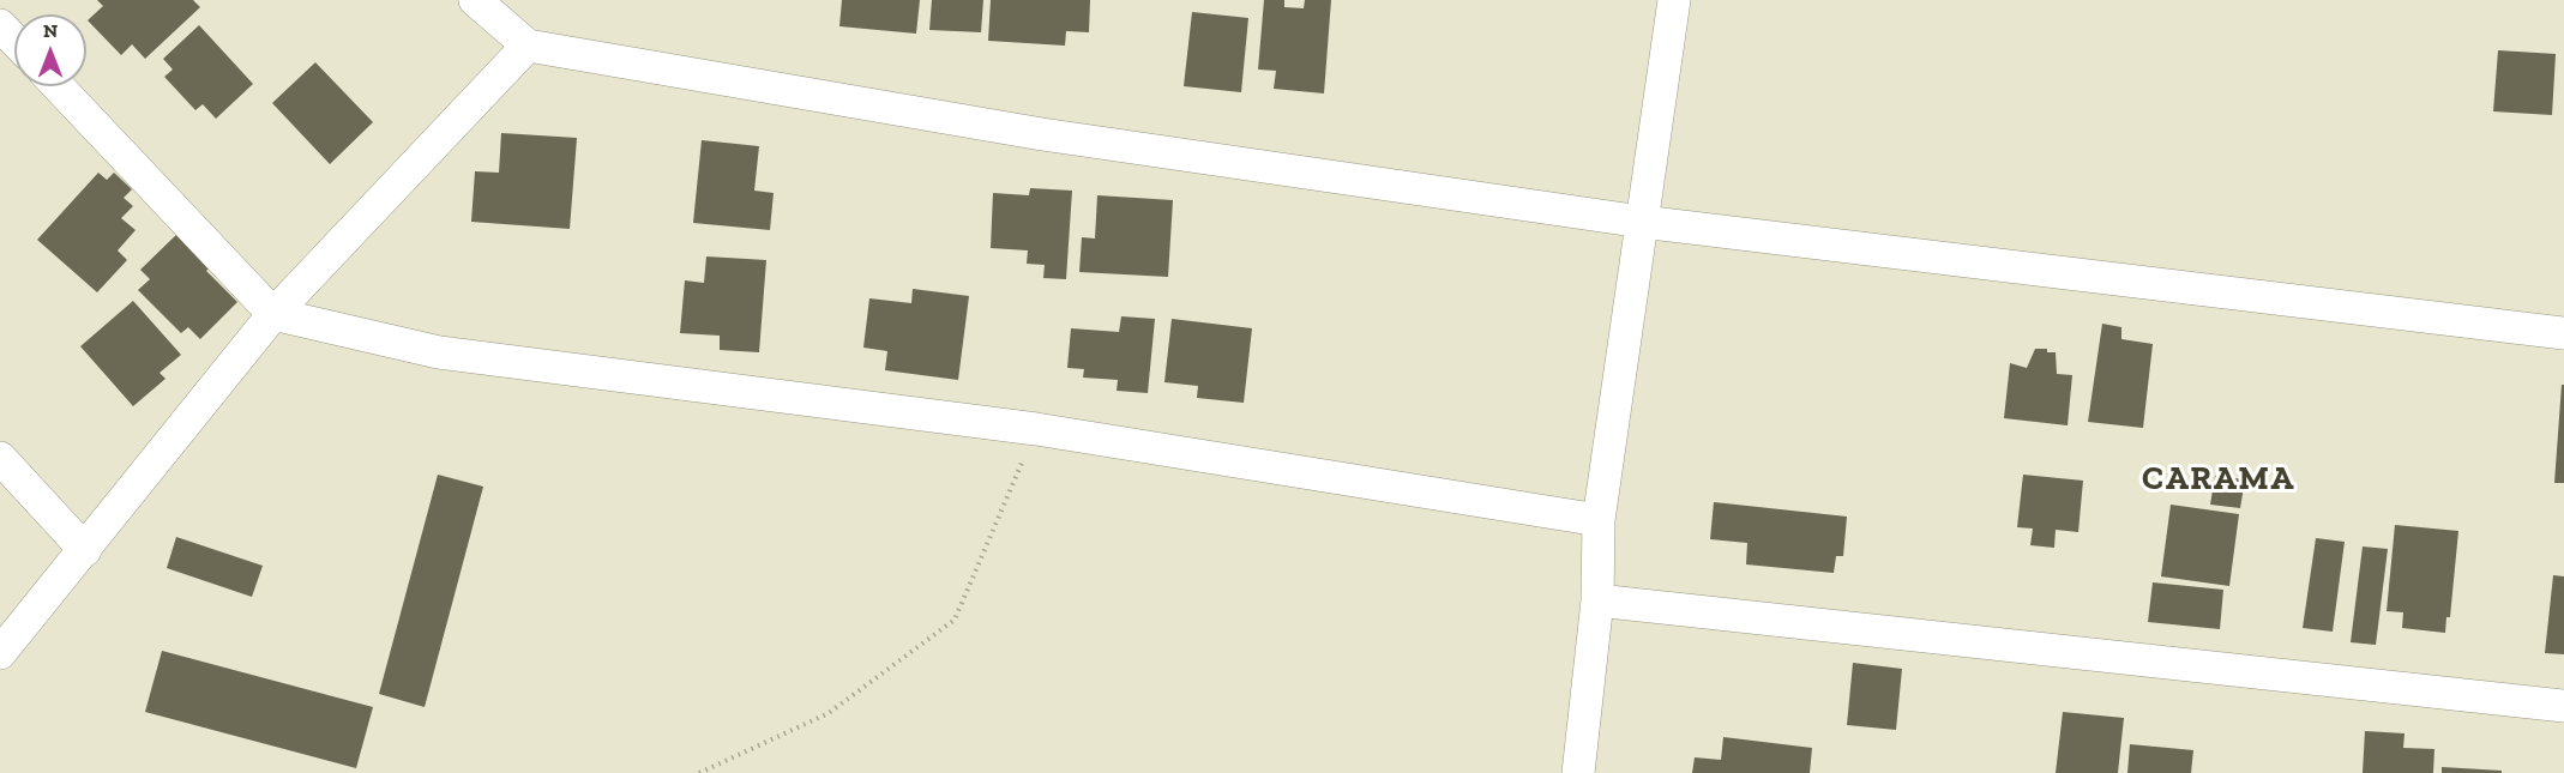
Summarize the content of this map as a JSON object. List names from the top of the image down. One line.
{"districts":["CARAMA"],"north":"top"}
